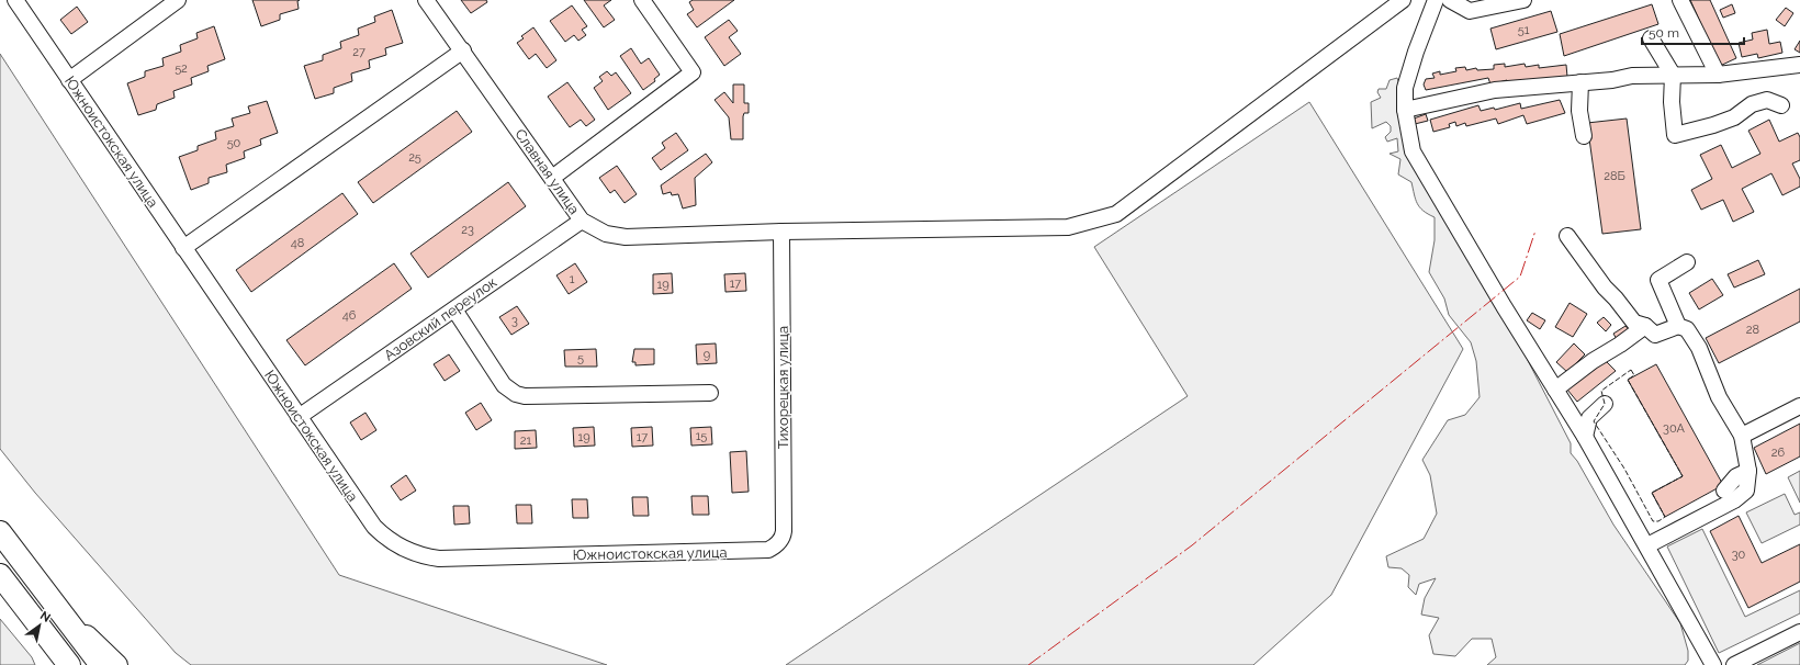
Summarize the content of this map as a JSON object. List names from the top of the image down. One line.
{"streets":{"street":["Южноистокская улица","Славная улица","Азовский переулок","Тихорецкая улица"]},"crossings":[["Южноистокская улица","Азовский переулок"],["Южноистокская улица","Тихорецкая улица"],["Славная улица","Азовский переулок"],["Славная улица","Тихорецкая улица"]],"house_numbers":["51","27","52","50","25","28Б","23","48","1","17","19","46","3","28","9","5","30А","15","19","17","21","26","30"],"scale_bar":"50 m","north":"top right"}
